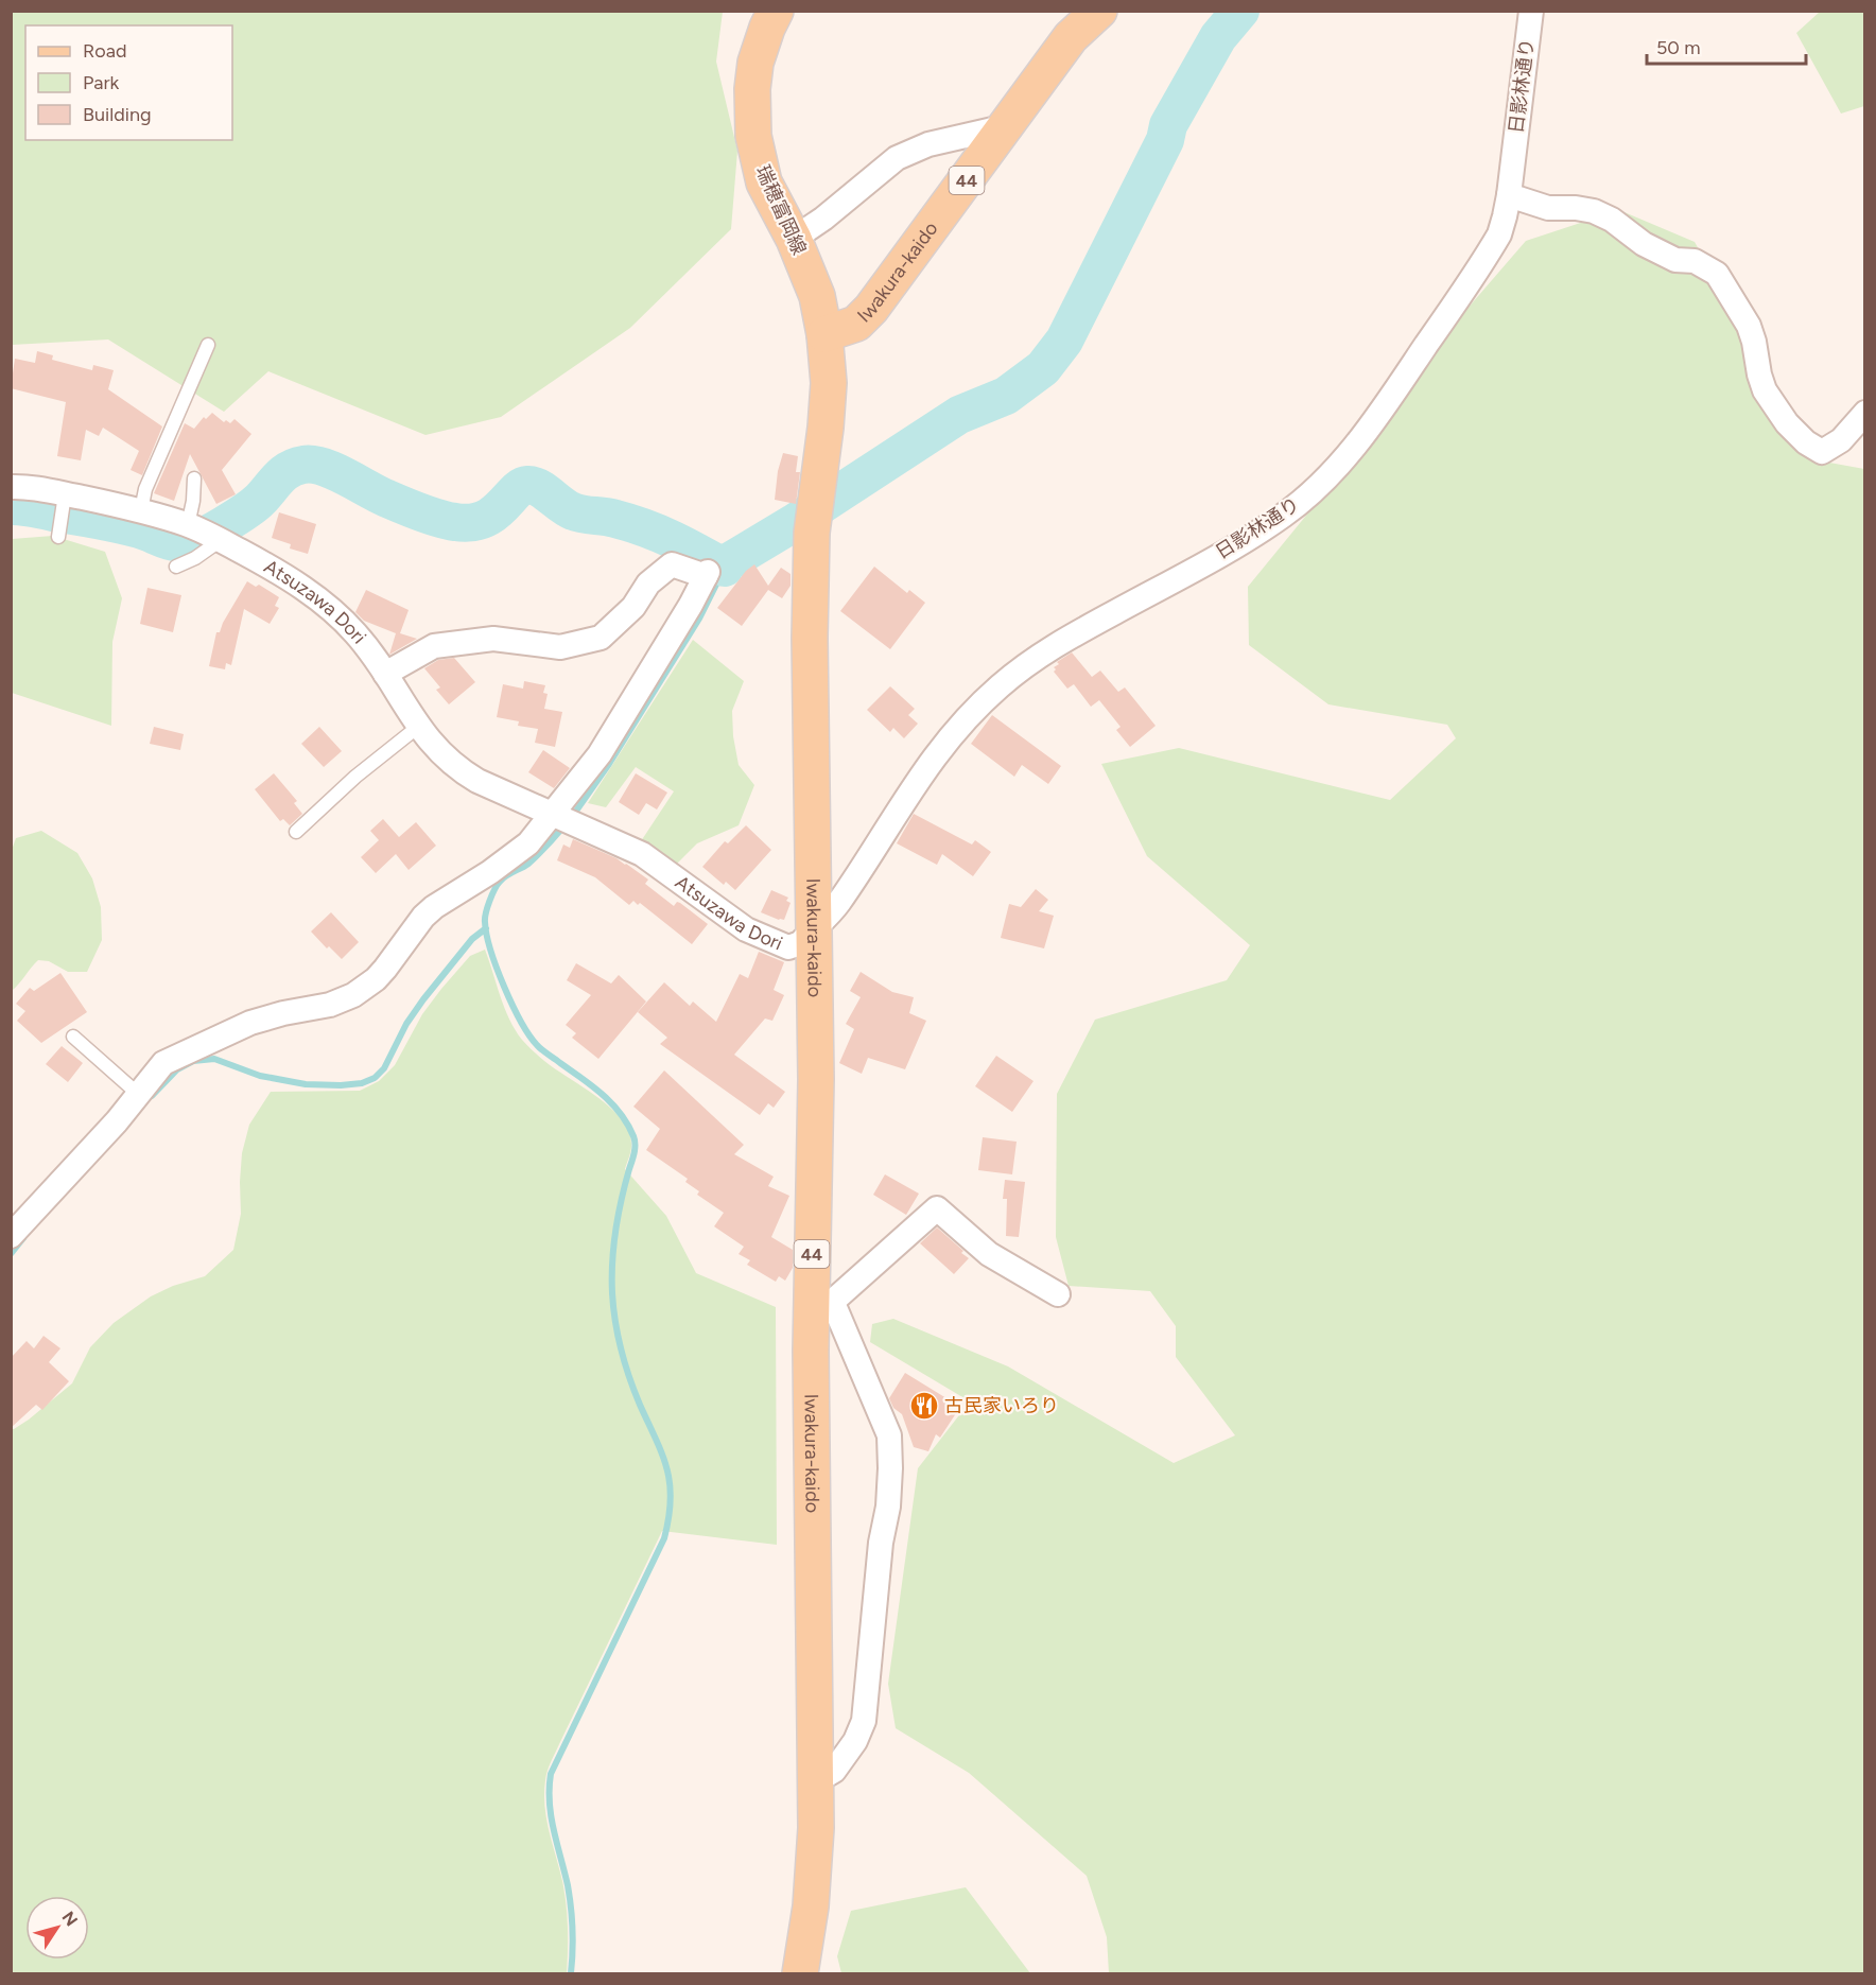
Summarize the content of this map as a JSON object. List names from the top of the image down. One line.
{"streets":{"main road":["44","瑞穂富岡線","Iwakura-kaido"],"street":["日影林通り","Atsuzawa Dori"]},"crossings":[["日影林通り","Iwakura-kaido"],["日影林通り","Atsuzawa Dori"],["瑞穂富岡線","Iwakura-kaido"],["Iwakura-kaido","Atsuzawa Dori"]],"places":{"restaurant":["古民家いろり"]},"legend":["Road","Park","Building"],"scale_bar":"50 m","north":"top right"}
